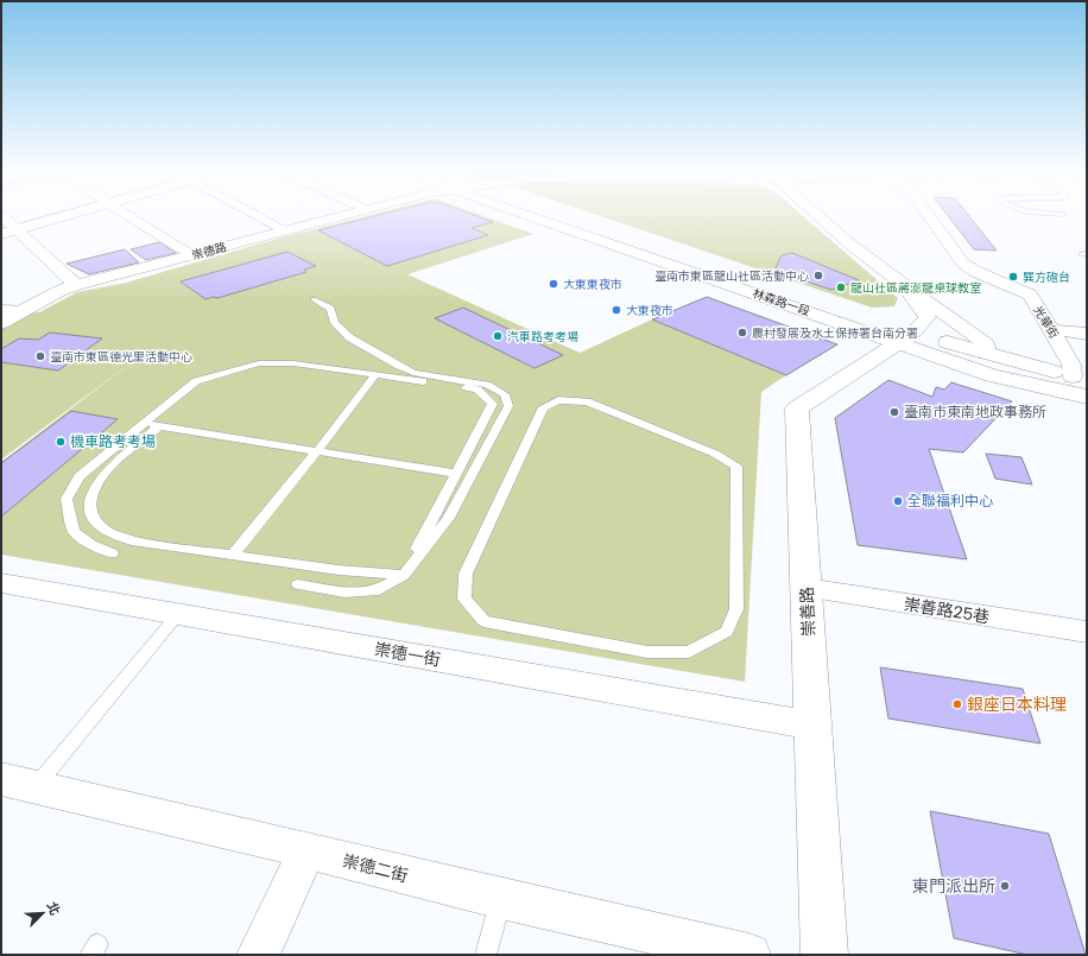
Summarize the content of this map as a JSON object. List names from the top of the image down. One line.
{"streets":{"street":["崇德路","林森路一段","光華街","崇善路25巷","崇善路","崇德一街","崇德二街"]},"crossings":[["林森路一段","光華街"],["林森路一段","崇善路"],["崇善路25巷","崇善路"],["崇善路","崇德一街"]],"places":["臺南市東區龍山社區活動中心","巽方砲台","大東東夜市","龍山社區蔣澎龍桌球教室","大東夜市","農村發展及水土保持署台南分署","汽車路考考場","臺南市東區德光里活動中心","臺南市東南地政事務所","機車路考考場","全聯福利中心","銀座日本料理","東門派出所"],"north":"top right"}
